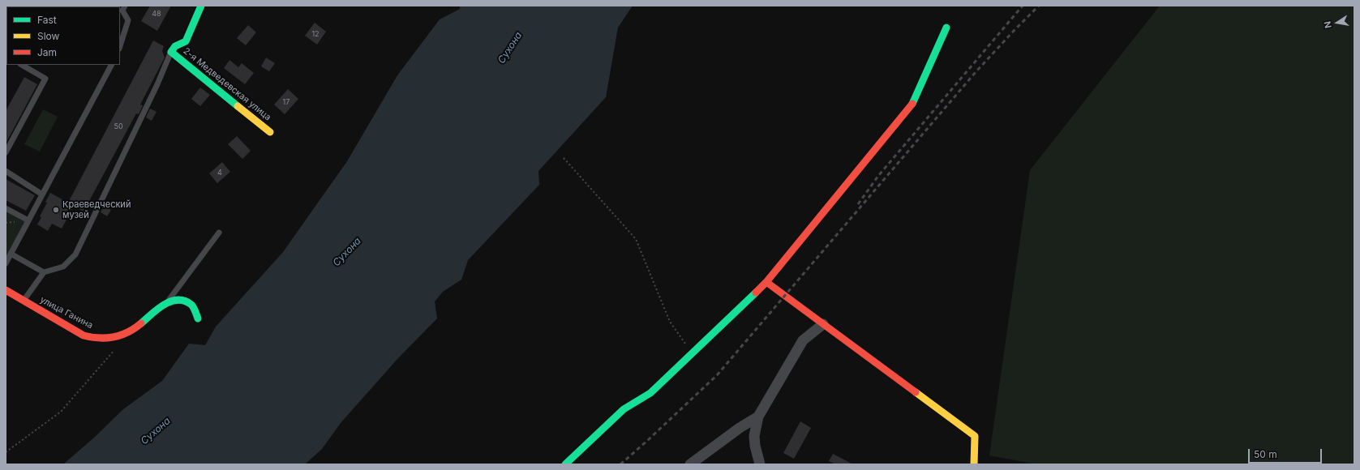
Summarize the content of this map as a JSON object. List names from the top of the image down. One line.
{"streets":{"street":["2-я Медведевская улица","улица Ганина"]},"water":["Сухона"],"places":["Краеведческий музей"],"house_numbers":["48","12","17","50","4"],"legend":["Fast","Slow","Jam"],"scale_bar":"50 m","north":"left"}
